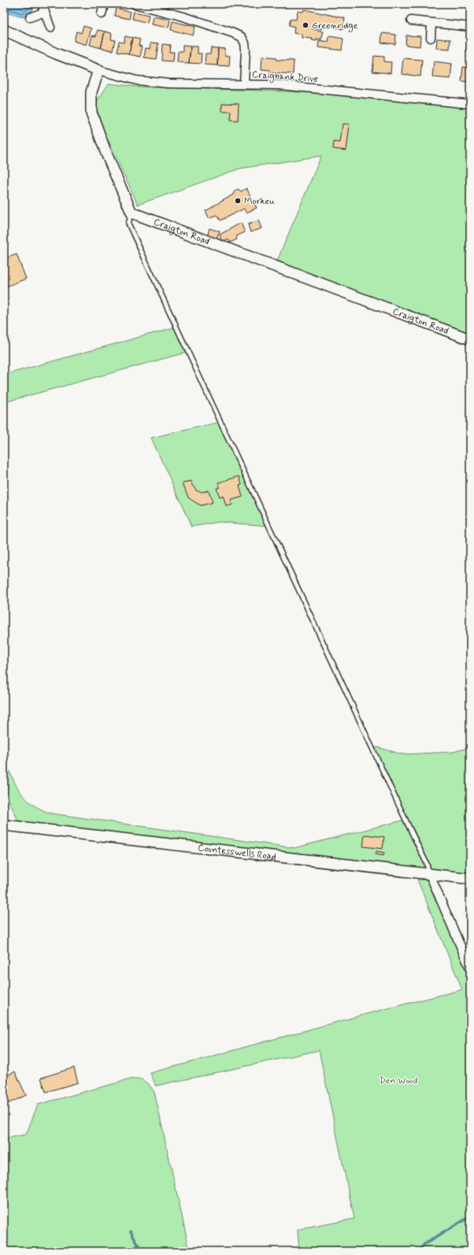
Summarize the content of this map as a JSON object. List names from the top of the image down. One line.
{"streets":{"street":["Craigbank Drive","Craigton Road","Countesswells Road"]},"parks":["Den Wood"],"places":["Greenridge","Morkeu"]}
